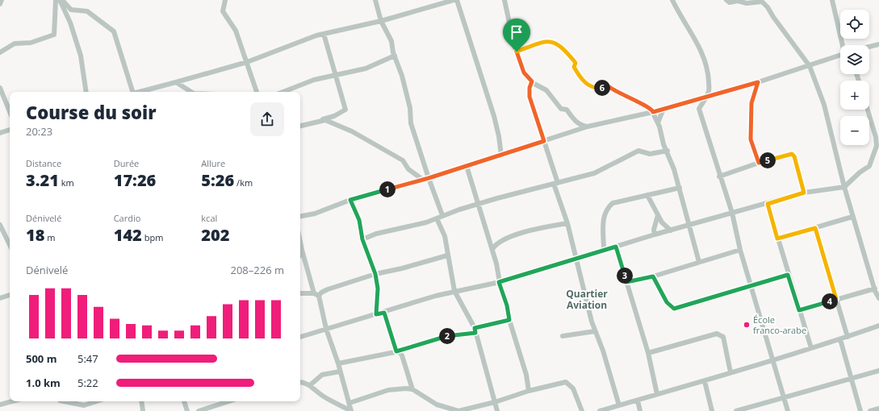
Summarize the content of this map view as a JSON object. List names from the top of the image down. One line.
{"districts":["Quartier Aviation"],"places":["École franco-arabe"],"page":{"map_buttons":["+","−"],"pins":["6","5","1","3","4","2"],"heading":["Course du soir","20:23"],"stats":[["Distance","3.21 km"],["Durée","17:26"],["Allure","5:26 /km"],["Dénivelé","18 m"],["Cardio","142 bpm"],["kcal","202"]],"chart":["Dénivelé","208–226 m"],"list":[{"name":"500 m","note":"5:47"},{"name":"1.0 km","note":"5:22"}]}}
